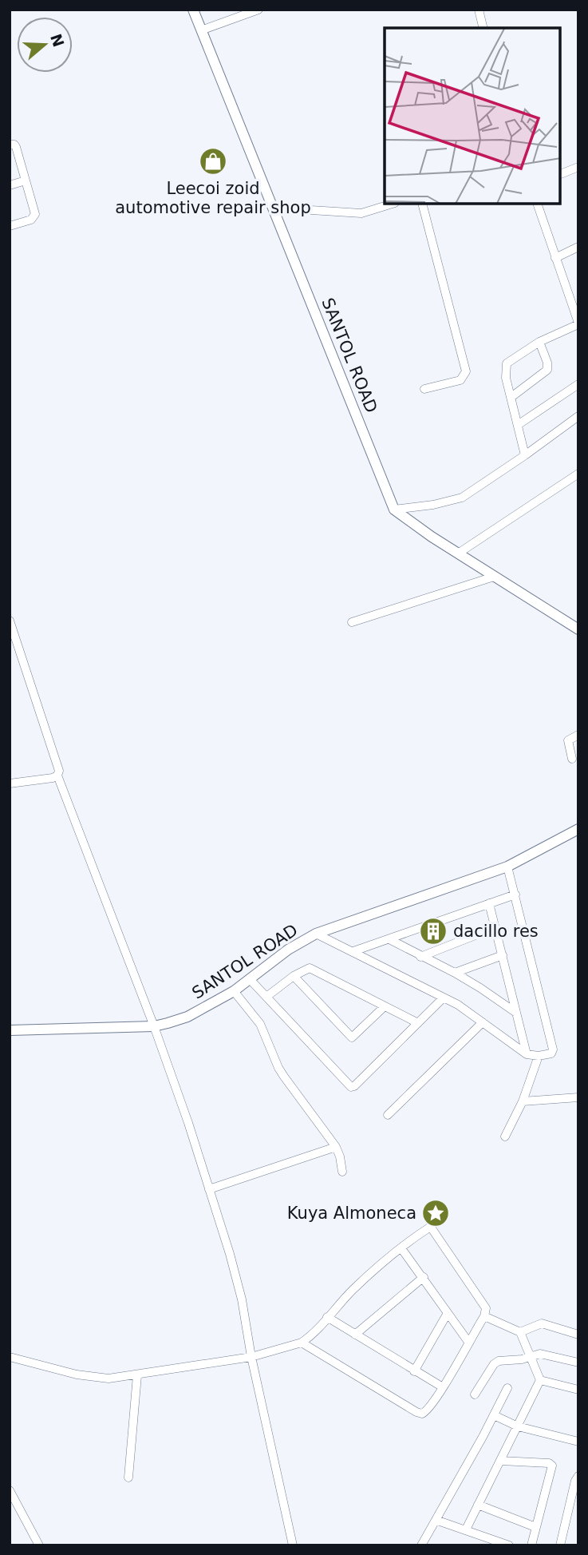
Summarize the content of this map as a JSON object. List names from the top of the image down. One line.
{"streets":{"street":["SANTOL ROAD"]},"places":{"shop":["Leecoi zoid automotive repair shop"],"building":["dacillo res"],"place":["Kuya Almoneca"]},"north":"right"}
